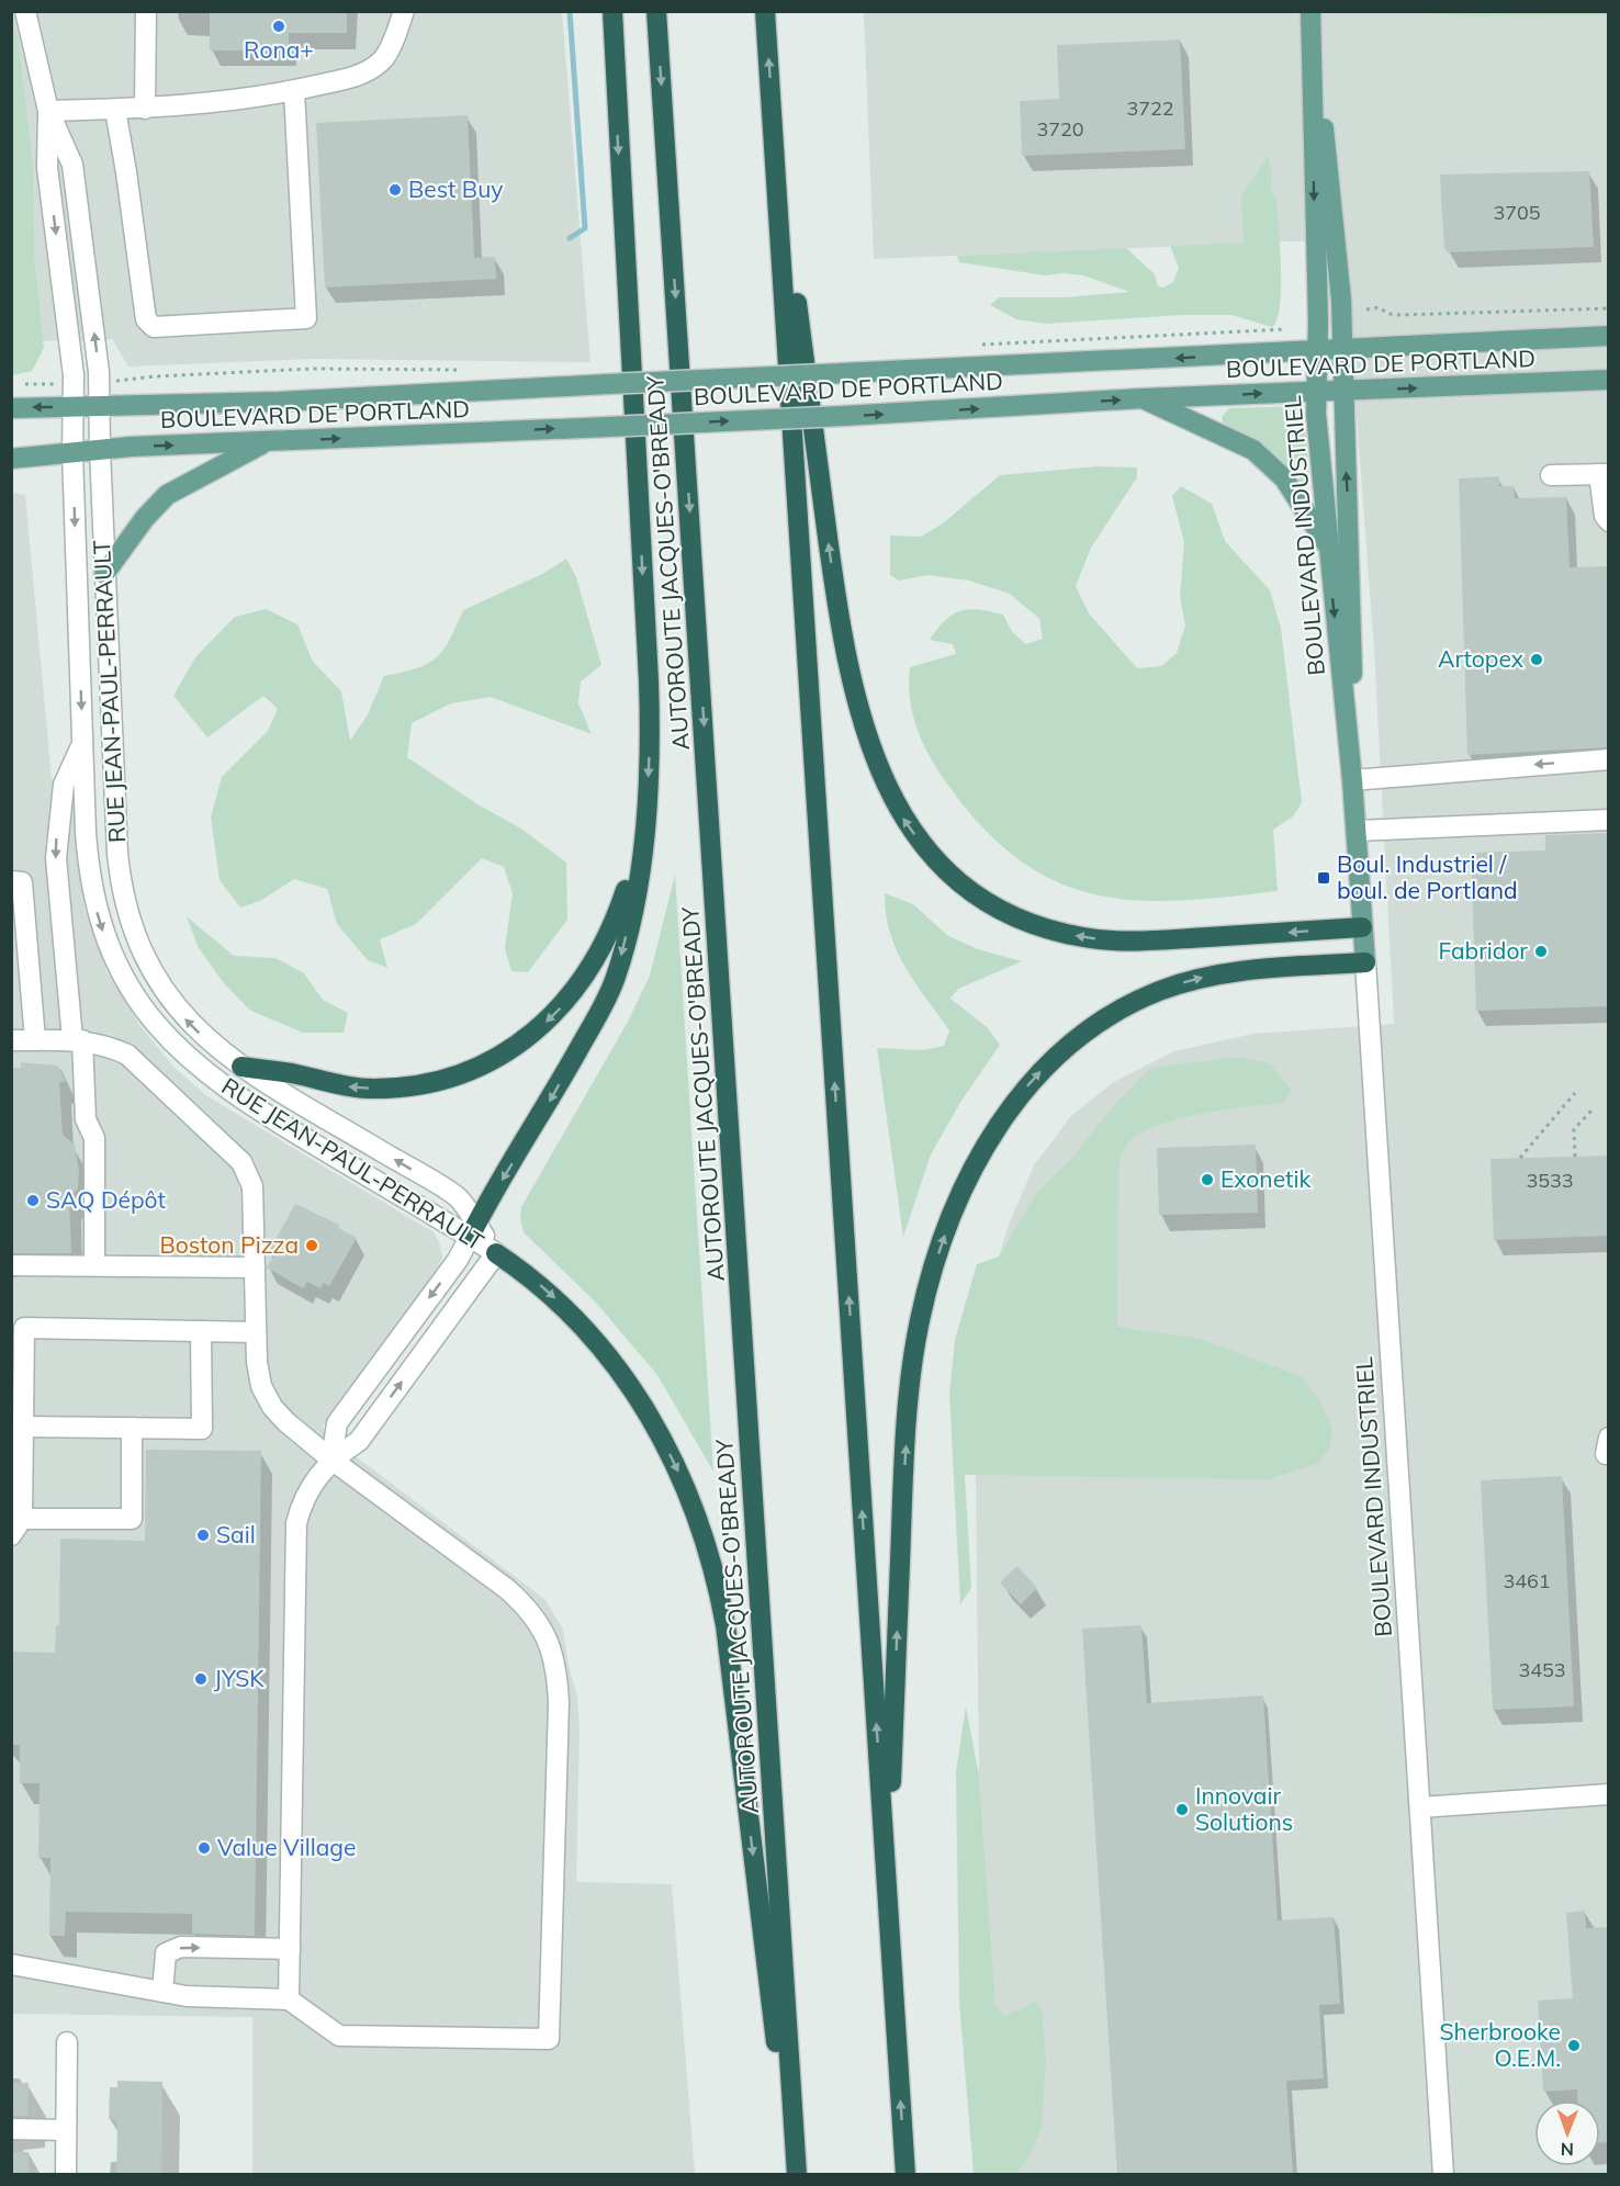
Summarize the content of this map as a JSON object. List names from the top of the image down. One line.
{"streets":{"highway":["AUTOROUTE JACQUES-O'BREADY"],"main road":["BOULEVARD DE PORTLAND","BOULEVARD INDUSTRIEL"],"street":["RUE JEAN-PAUL-PERRAULT"]},"crossings":[["BOULEVARD DE PORTLAND","BOULEVARD INDUSTRIEL"],["BOULEVARD DE PORTLAND","RUE JEAN-PAUL-PERRAULT"]],"places":{"other":["Rona+","Best Buy","Artopex","Fabridor","Exonetik","SAQ Dépôt","Boston Pizza","Sail","JYSK","Innovair Solutions","Value Village","Sherbrooke O.E.M."],"transit":["Boul. Industriel / boul. de Portland"]},"house_numbers":["3722","3720","3705","3533","3461","3453"],"north":"bottom"}
